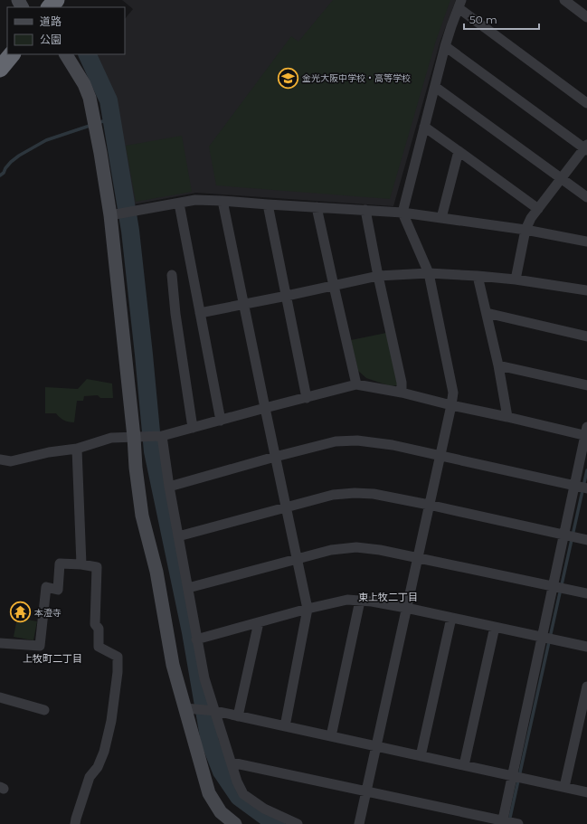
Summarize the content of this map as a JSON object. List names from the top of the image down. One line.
{"districts":["東上牧二丁目","上牧町二丁目"],"places":{"school or university":["金光大阪中学校・高等学校"],"temple":["本澄寺"]},"legend":["道路","公園"],"scale_bar":"50 m"}
